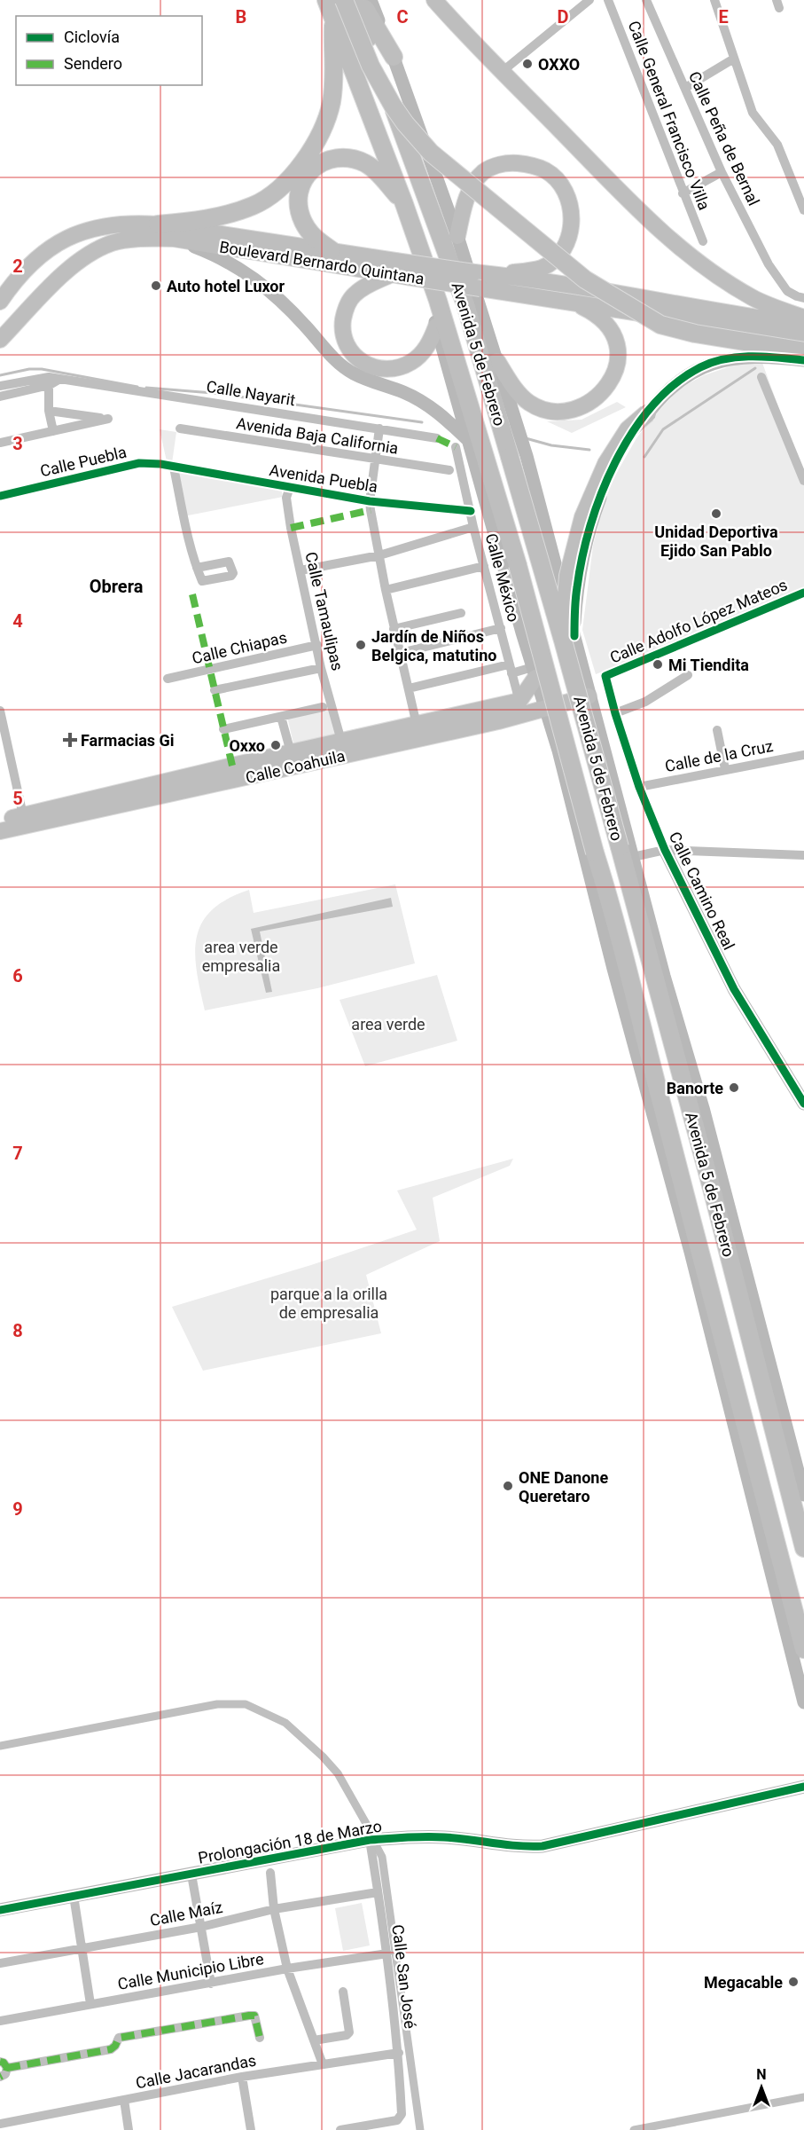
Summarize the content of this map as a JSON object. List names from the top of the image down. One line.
{"streets":{"highway":["Avenida 5 de Febrero"],"main road":["Boulevard Bernardo Quintana","Calle Coahuila","Calle Camino Real","Prolongación 18 de Marzo"],"street":["Calle General Francisco Villa","Calle Peña de Bernal","Calle Nayarit","Avenida Baja California","Calle Puebla","Avenida Puebla","Calle México","Calle Tamaulipas","Calle Adolfo López Mateos","Calle Chiapas","Calle de la Cruz","Calle Maíz","Calle Municipio Libre","Calle San José","Calle Jacarandas"]},"crossings":[["Avenida 5 de Febrero","Calle Coahuila"],["Calle Puebla","Avenida Puebla"],["Avenida Puebla","Calle México"],["Avenida Puebla","Calle Tamaulipas"],["Calle México","Calle Coahuila"],["Calle Tamaulipas","Calle Chiapas"],["Calle Tamaulipas","Calle Coahuila"],["Calle Adolfo López Mateos","Calle Camino Real"],["Calle de la Cruz","Calle Camino Real"],["Prolongación 18 de Marzo","Calle San José"],["Calle Maíz","Calle San José"],["Calle Municipio Libre","Calle San José"],["Calle San José","Calle Jacarandas"]],"districts":["Obrera"],"parks":["area verde empresalia","area verde","parque a la orilla de empresalia"],"places":{"other":["OXXO","Auto hotel Luxor","Unidad Deportiva Ejido San Pablo","Jardín de Niños Belgica, matutino","Mi Tiendita","Oxxo","Banorte","ONE Danone Queretaro","Megacable"],"health":["Farmacias Gi"]},"legend":["Ciclovía","Sendero"],"north":"top","grid":{"columns":["B","C","D","E"],"rows":["2","3","4","5","6","7","8","9"]}}
